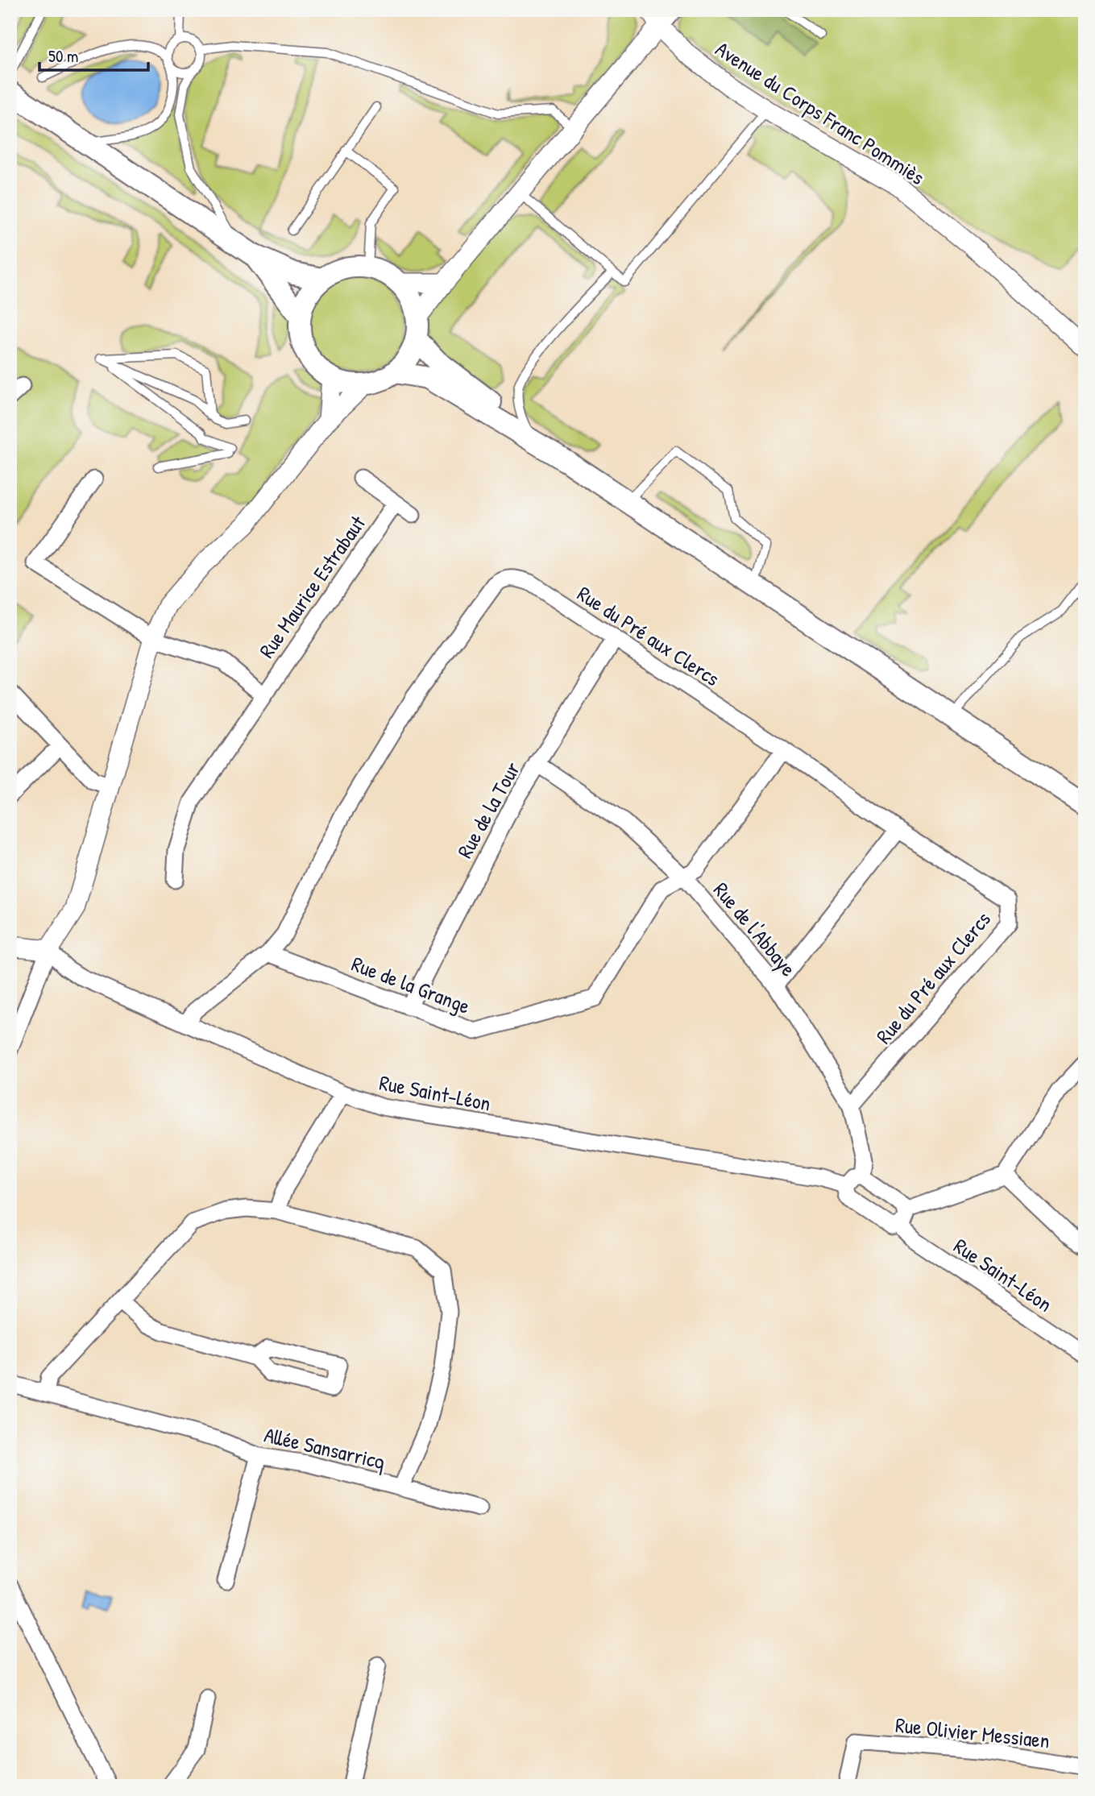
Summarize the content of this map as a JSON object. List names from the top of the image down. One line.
{"streets":{"street":["Avenue du Corps Franc Pommiès","Rue Maurice Estrabaut","Rue du Pré aux Clercs","Rue de la Tour","Rue de l'Abbaye","Rue de la Grange","Rue Saint-Léon","Allée Sansarricq","Rue Olivier Messiaen"]},"crossings":[["Rue du Pré aux Clercs","Rue de la Tour"],["Rue du Pré aux Clercs","Rue de l'Abbaye"],["Rue du Pré aux Clercs","Rue de la Grange"],["Rue du Pré aux Clercs","Rue Saint-Léon"],["Rue de la Tour","Rue de l'Abbaye"],["Rue de la Tour","Rue de la Grange"],["Rue de l'Abbaye","Rue de la Grange"]],"scale_bar":"50 m"}
